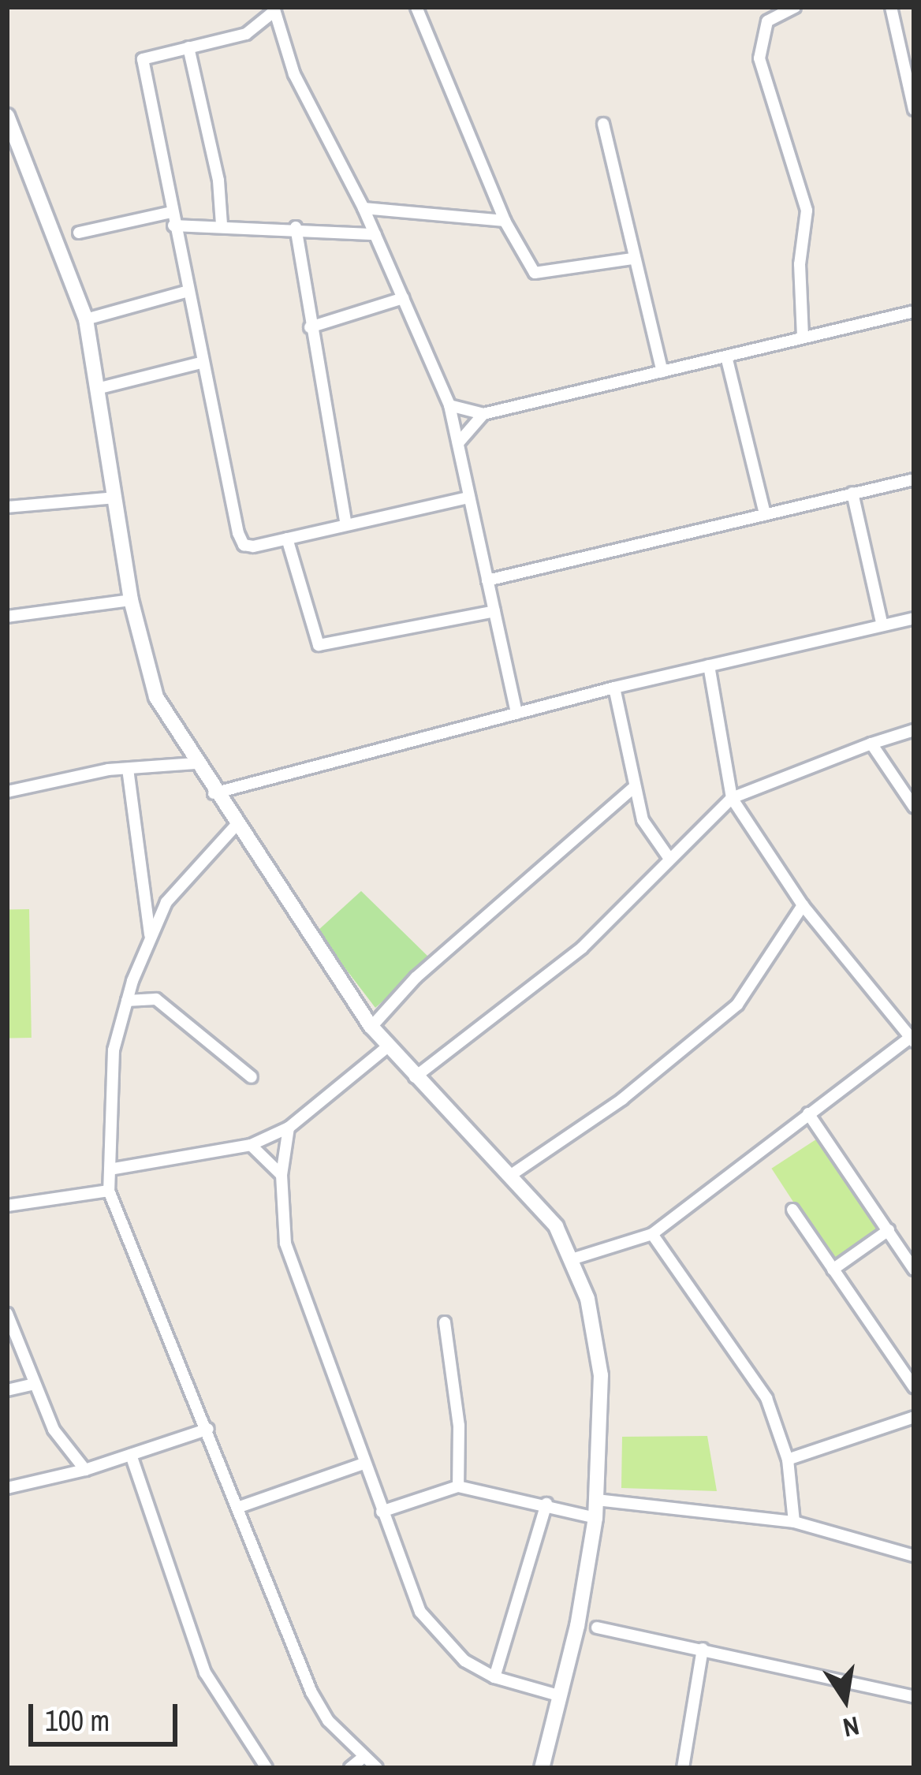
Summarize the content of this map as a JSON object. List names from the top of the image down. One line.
{"scale_bar":"100 m","north":"bottom"}
